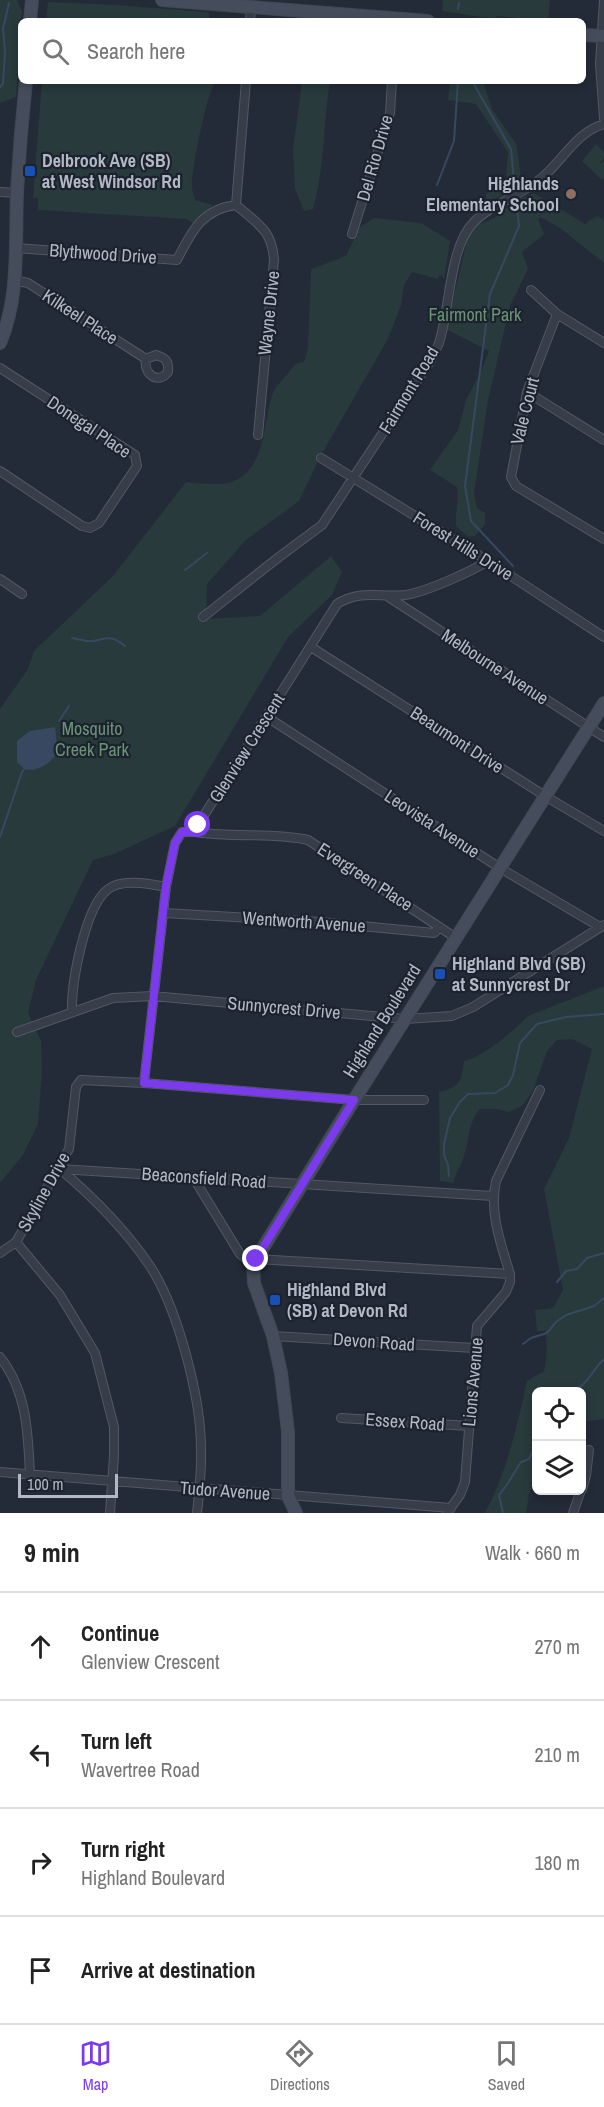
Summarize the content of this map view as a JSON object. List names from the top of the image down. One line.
{"streets":{"street":["Del Rio Drive","Blythwood Drive","Wayne Drive","Kilkeel Place","Fairmont Road","Vale Court","Donegal Place","Forest Hills Drive","Melbourne Avenue","Beaumont Drive","Glenview Crescent","Leovista Avenue","Evergreen Place","Wentworth Avenue","Sunnycrest Drive","Highland Boulevard","Beaconsfield Road","Skyline Drive","Devon Road","Lions Avenue","Essex Road","Tudor Avenue"]},"crossings":[["Blythwood Drive","Wayne Drive"],["Fairmont Road","Forest Hills Drive"],["Forest Hills Drive","Glenview Crescent"],["Melbourne Avenue","Glenview Crescent"],["Melbourne Avenue","Highland Boulevard"],["Beaumont Drive","Glenview Crescent"],["Beaumont Drive","Highland Boulevard"],["Glenview Crescent","Leovista Avenue"],["Glenview Crescent","Evergreen Place"],["Glenview Crescent","Wentworth Avenue"],["Glenview Crescent","Sunnycrest Drive"],["Glenview Crescent","Skyline Drive"],["Leovista Avenue","Sunnycrest Drive"],["Leovista Avenue","Highland Boulevard"],["Evergreen Place","Wentworth Avenue"],["Evergreen Place","Highland Boulevard"],["Sunnycrest Drive","Highland Boulevard"],["Highland Boulevard","Beaconsfield Road"],["Beaconsfield Road","Skyline Drive"],["Devon Road","Lions Avenue"],["Lions Avenue","Essex Road"],["Lions Avenue","Tudor Avenue"]],"parks":["Fairmont Park","Mosquito Creek Park"],"places":{"transit":["Delbrook Ave (SB) at West Windsor Rd","Highland Blvd (SB) at Sunnycrest Dr","Highland Blvd (SB) at Devon Rd"],"other":["Highlands Elementary School"]},"scale_bar":"100 m","page":{"search":"Search here","scale":"100 m","heading":["9 min","Walk · 660 m"],"list":[["Continue","Glenview Crescent","270 m"],["Turn left","Wavertree Road","210 m"],["Turn right","Highland Boulevard","180 m"],"Arrive at destination"],"nav":["Map","Directions","Saved"]}}
